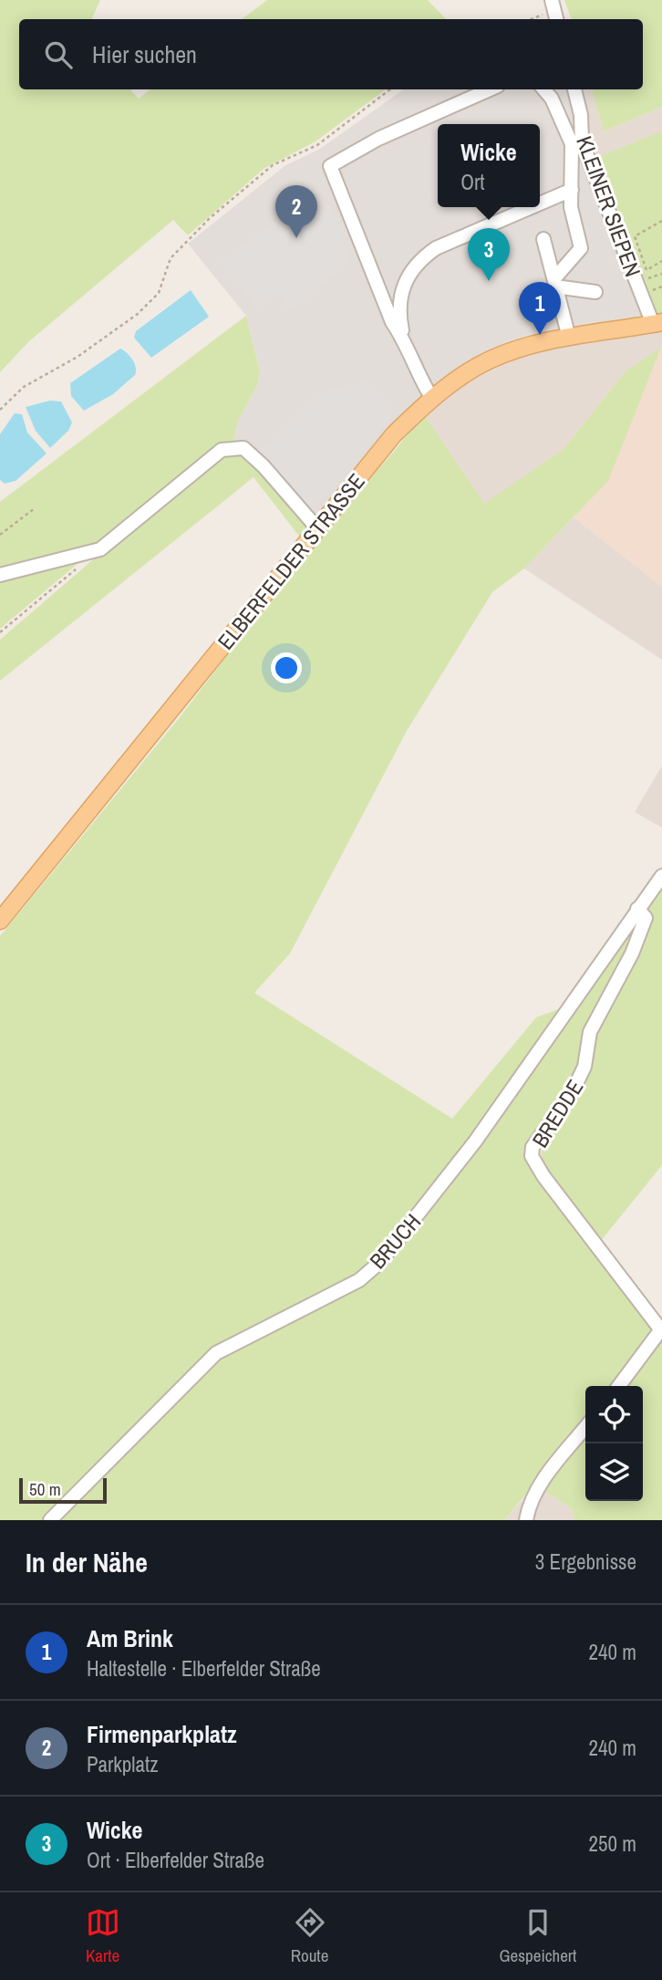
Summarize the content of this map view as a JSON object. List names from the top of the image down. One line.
{"streets":{"main road":["ELBERFELDER STRASSE"],"street":["KLEINER SIEPEN","BREDDE","BRUCH"]},"crossings":[["KLEINER SIEPEN","ELBERFELDER STRASSE"],["BREDDE","BRUCH"]],"scale_bar":"50 m","page":{"search":"Hier suchen","popup":["Wicke","Ort"],"pins":["2","3","1"],"scale":"50 m","heading":["In der Nähe","3 Ergebnisse"],"list":[{"mark":"1","name":"Am Brink","note":"Haltestelle · Elberfelder Straße","value":"240 m"},{"mark":"2","name":"Firmenparkplatz","note":"Parkplatz","value":"240 m"},{"mark":"3","name":"Wicke","note":"Ort · Elberfelder Straße","value":"250 m"}],"nav":["Karte","Route","Gespeichert"]}}
